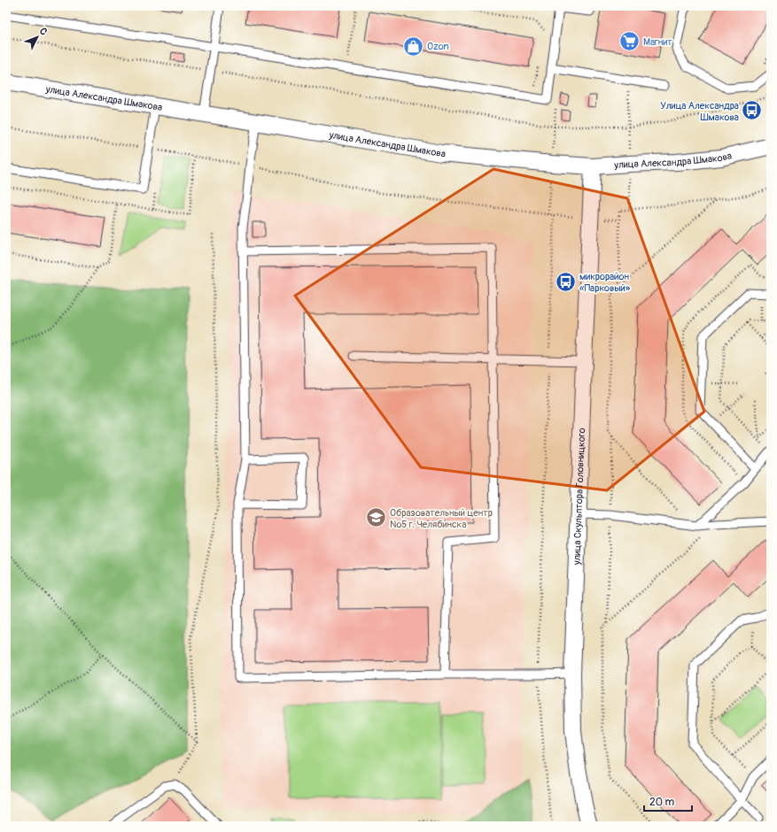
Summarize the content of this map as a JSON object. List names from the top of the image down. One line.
{"streets":{"street":["улица Александра Шмакова","улица Скульптора Головницкого"]},"crossings":[["улица Александра Шмакова","улица Скульптора Головницкого"]],"places":{"supermarket":["Магнит"],"shop":["Ozon"],"bus stop":["Улица Александра Шмакова","микрорайон «Парковый»"],"school or university":["Образовательный центр №5 г. Челябинска"]},"scale_bar":"20 m","north":"top right"}
